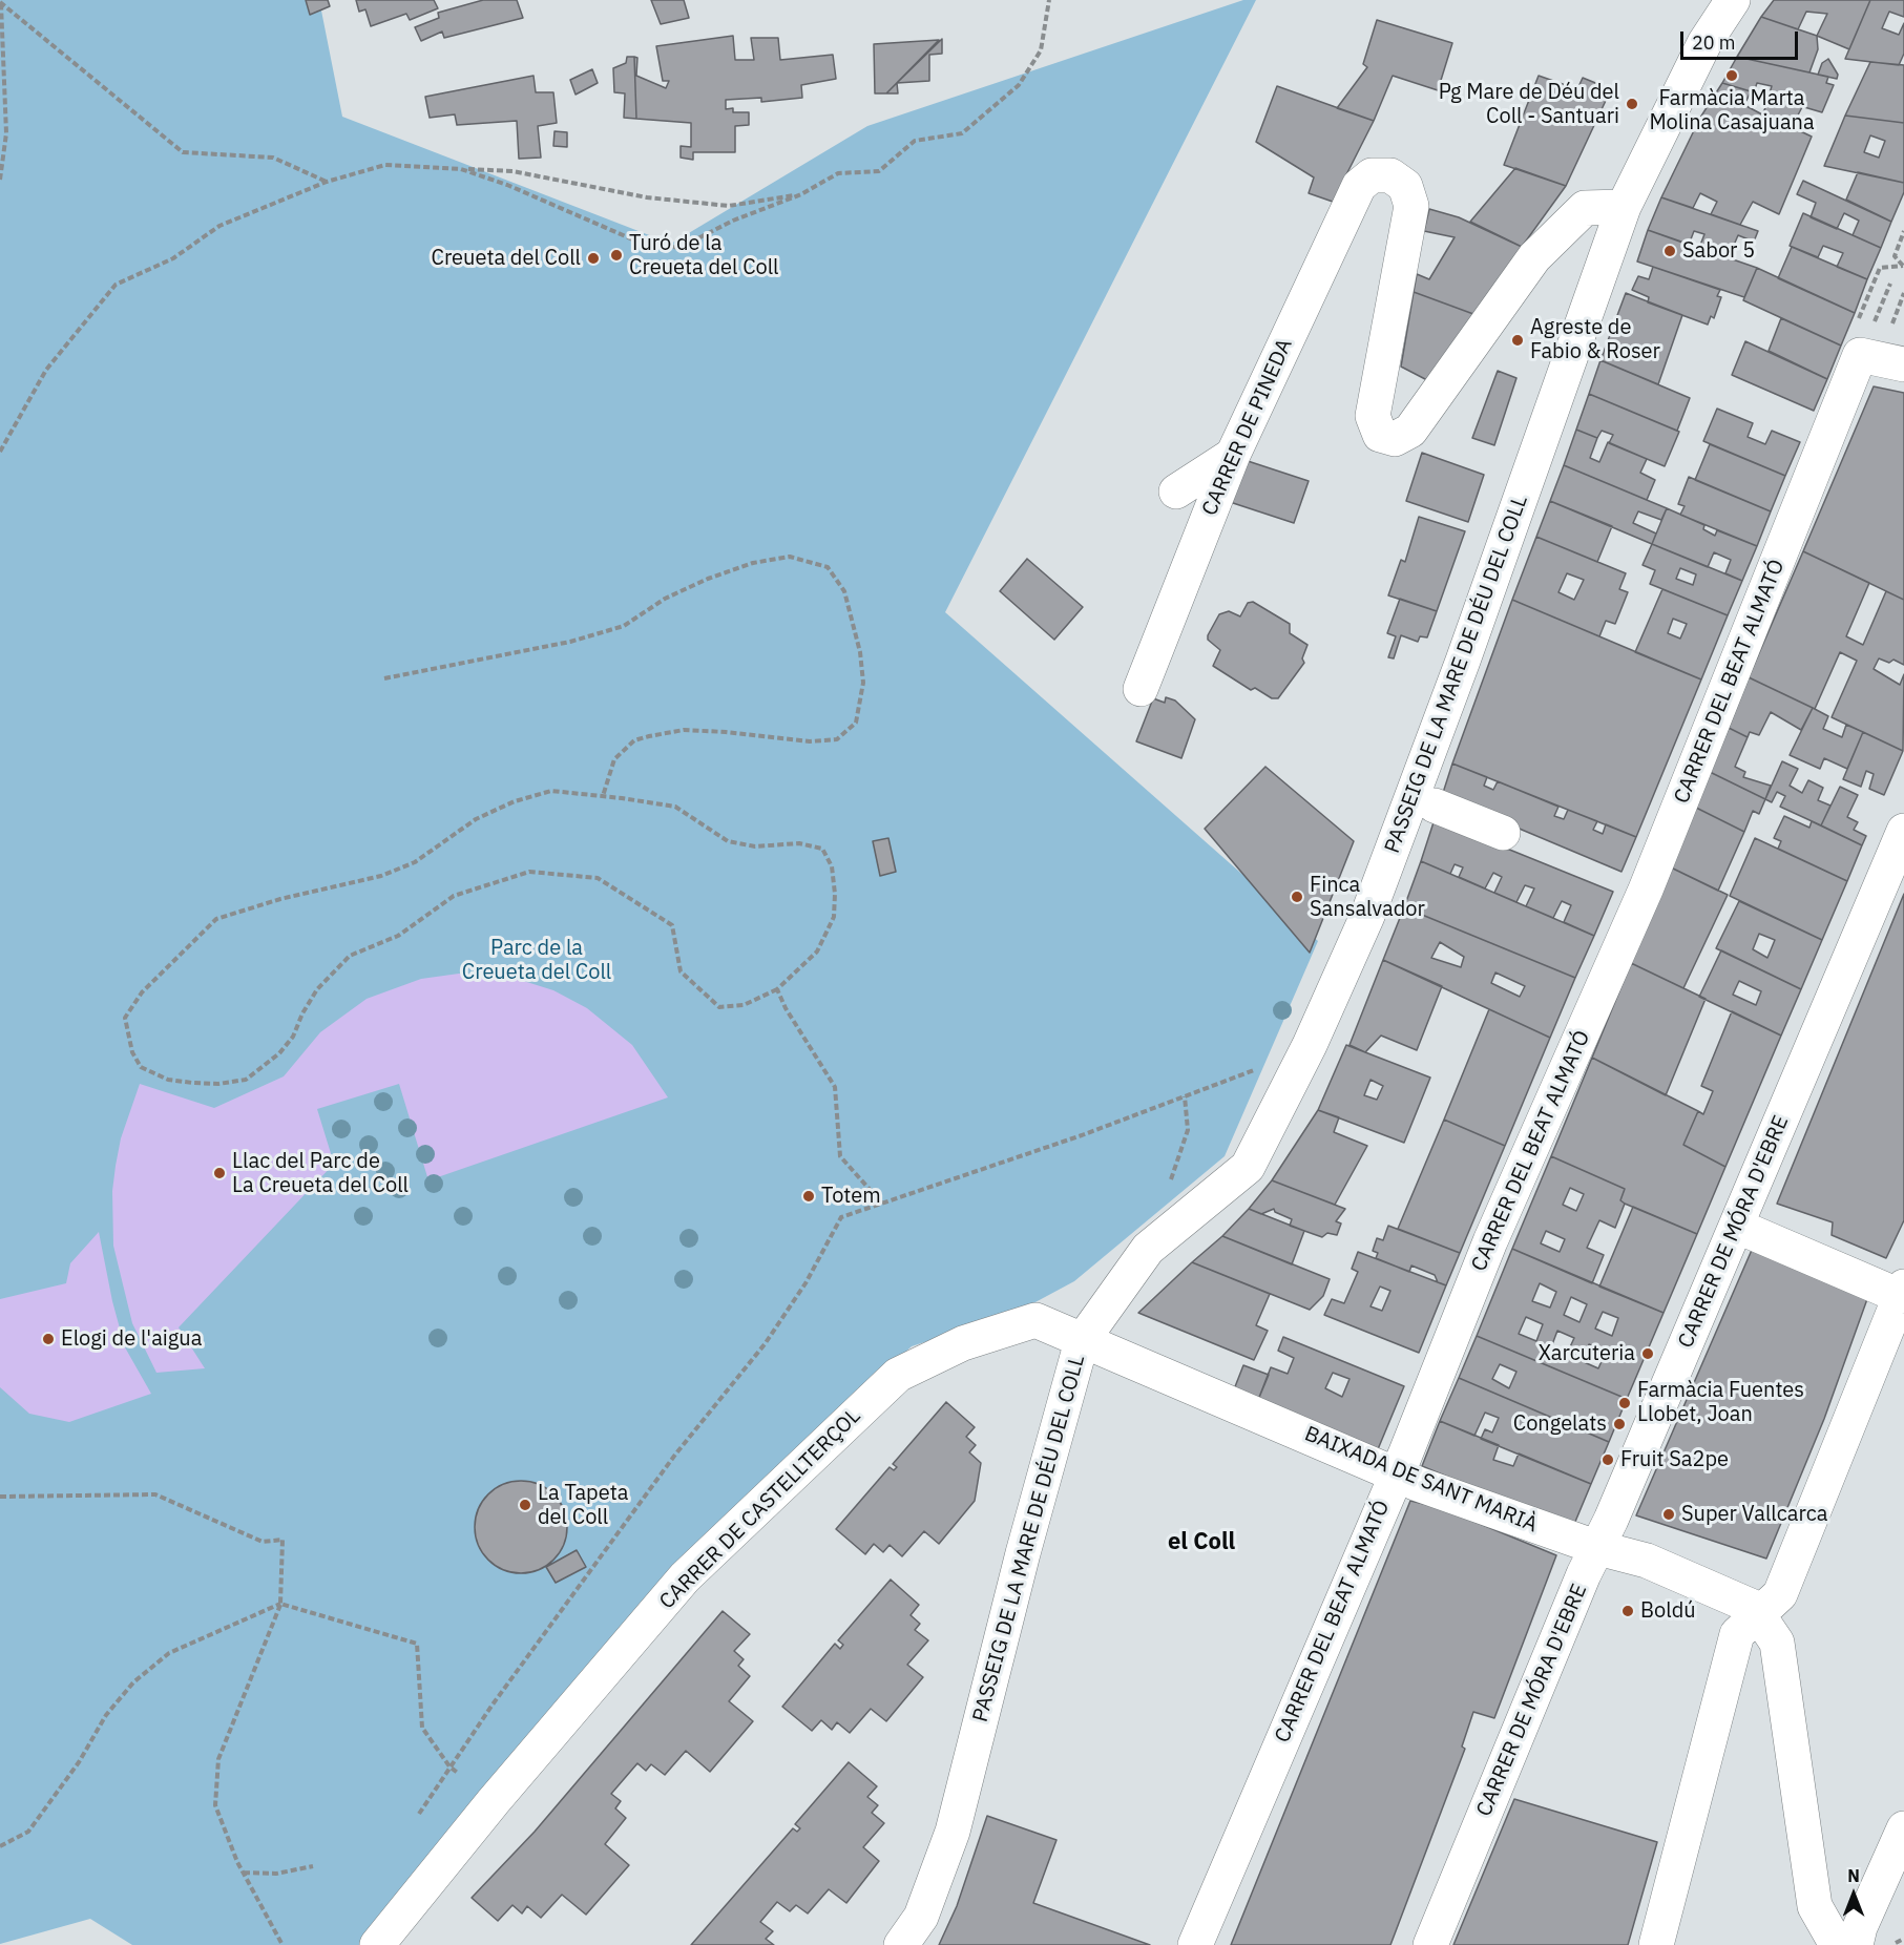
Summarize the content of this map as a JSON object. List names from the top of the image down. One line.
{"streets":{"street":["CARRER DE PINEDA","PASSEIG DE LA MARE DE DÉU DEL COLL","CARRER DEL BEAT ALMATÓ","CARRER DE MÓRA D'EBRE","BAIXADA DE SANT MARIÀ","CARRER DE CASTELLTERÇOL"]},"crossings":[["CARRER DE PINEDA","PASSEIG DE LA MARE DE DÉU DEL COLL"],["PASSEIG DE LA MARE DE DÉU DEL COLL","BAIXADA DE SANT MARIÀ"],["PASSEIG DE LA MARE DE DÉU DEL COLL","CARRER DE CASTELLTERÇOL"],["CARRER DEL BEAT ALMATÓ","BAIXADA DE SANT MARIÀ"],["CARRER DE MÓRA D'EBRE","BAIXADA DE SANT MARIÀ"],["BAIXADA DE SANT MARIÀ","CARRER DE CASTELLTERÇOL"]],"districts":["el Coll"],"parks":["Parc de la Creueta del Coll"],"places":["Farmàcia Marta Molina Casajuana","Pg Mare de Déu del Coll - Santuari","Sabor 5","Turó de la Creueta del Coll","Creueta del Coll","Agreste de Fabio & Roser","Finca Sansalvador","Llac del Parc de La Creueta del Coll","Totem","Elogi de l'aigua","Xarcuteria","Farmàcia Fuentes Llobet, Joan","Congelats","Fruit Sa2pe","La Tapeta del Coll","Super Vallcarca","Boldú"],"scale_bar":"20 m","north":"top"}
